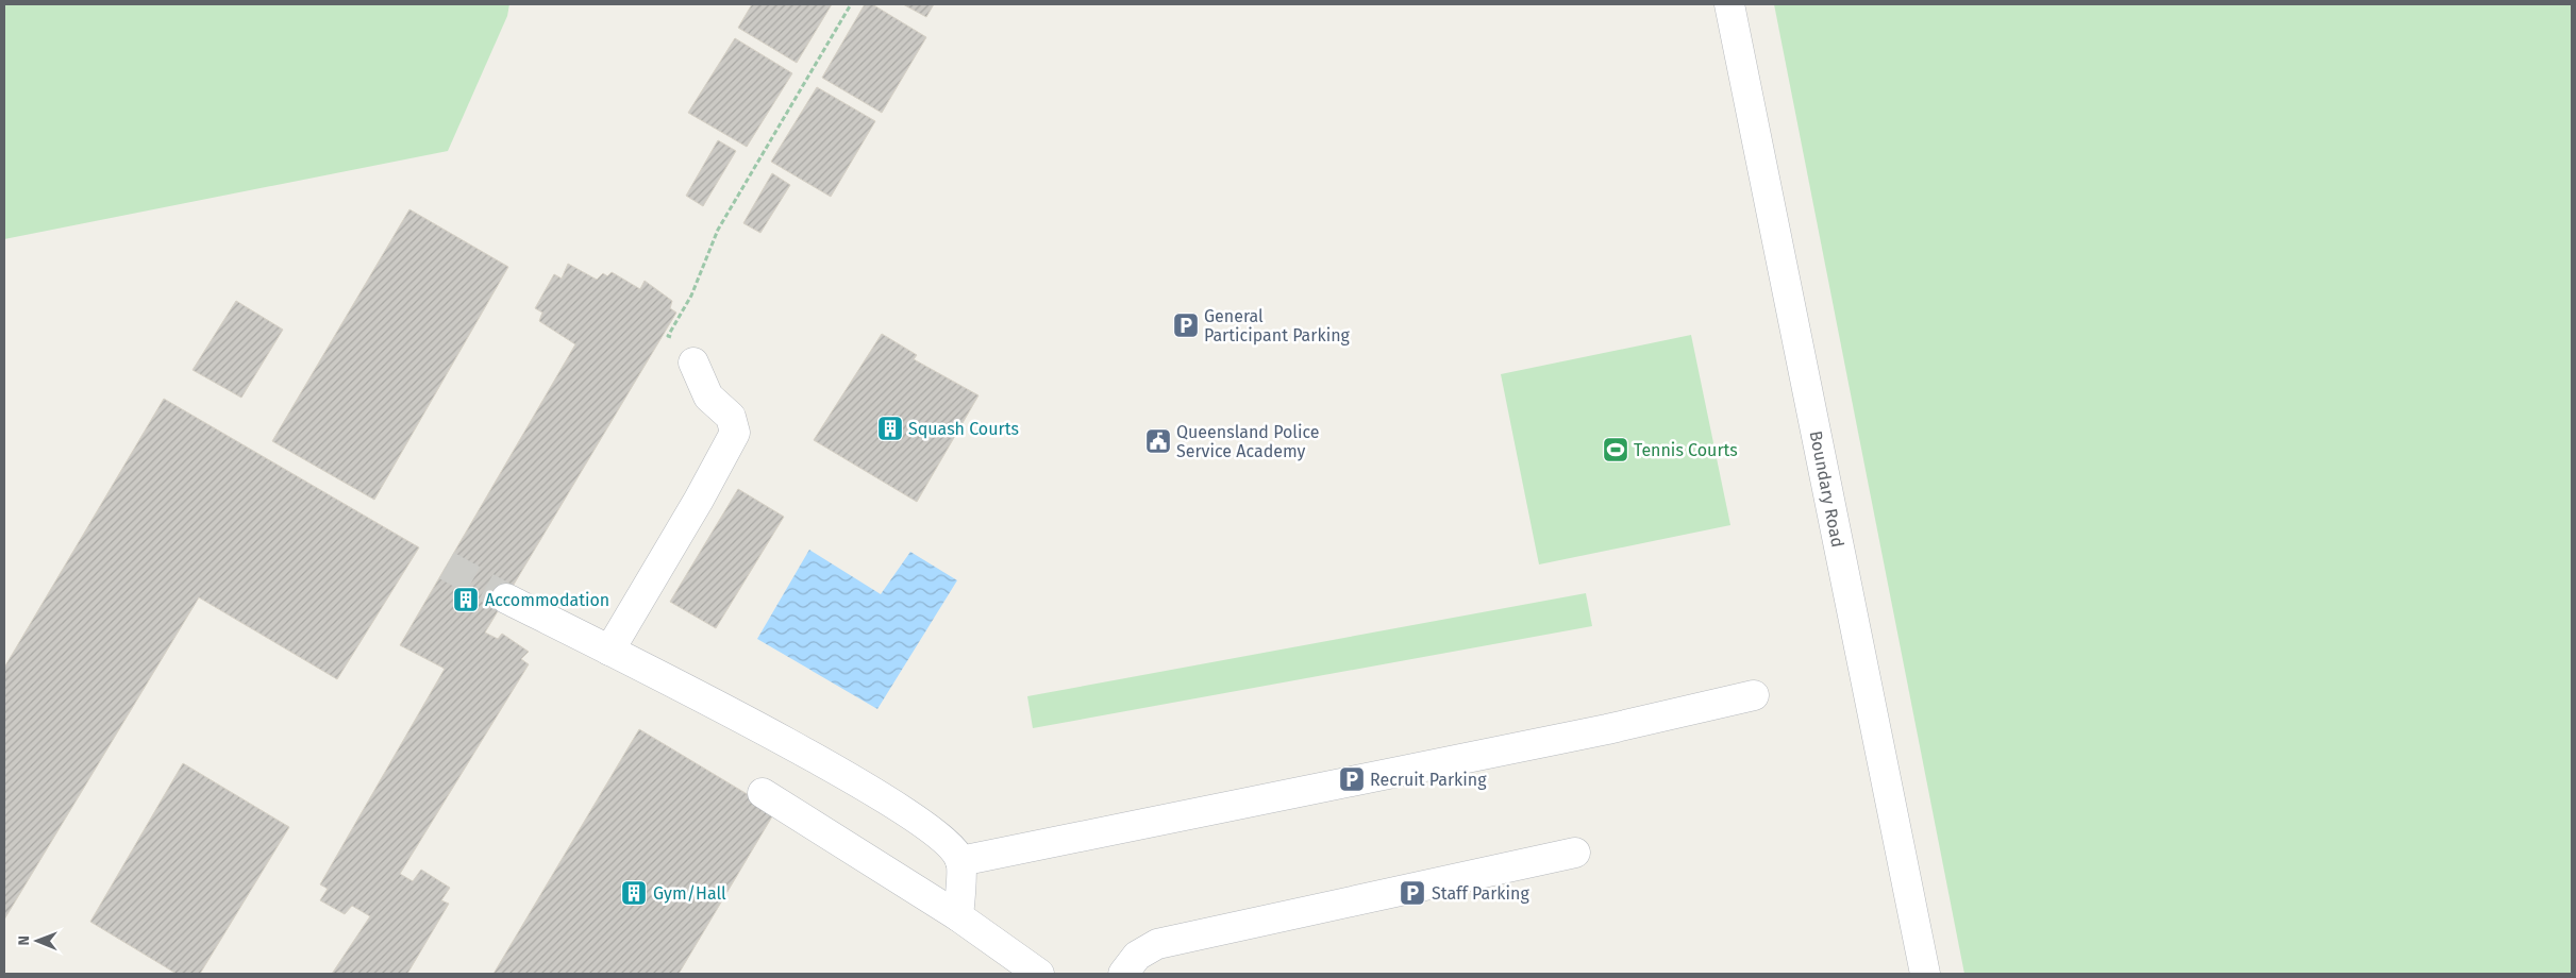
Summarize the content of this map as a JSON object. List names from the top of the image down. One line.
{"streets":{"street":["Boundary Road"]},"places":{"parking":["General Participant Parking","Recruit Parking","Staff Parking"],"building":["Squash Courts","Accommodation","Gym/Hall"],"public building":["Queensland Police Service Academy"],"sports":["Tennis Courts"]},"north":"left"}
